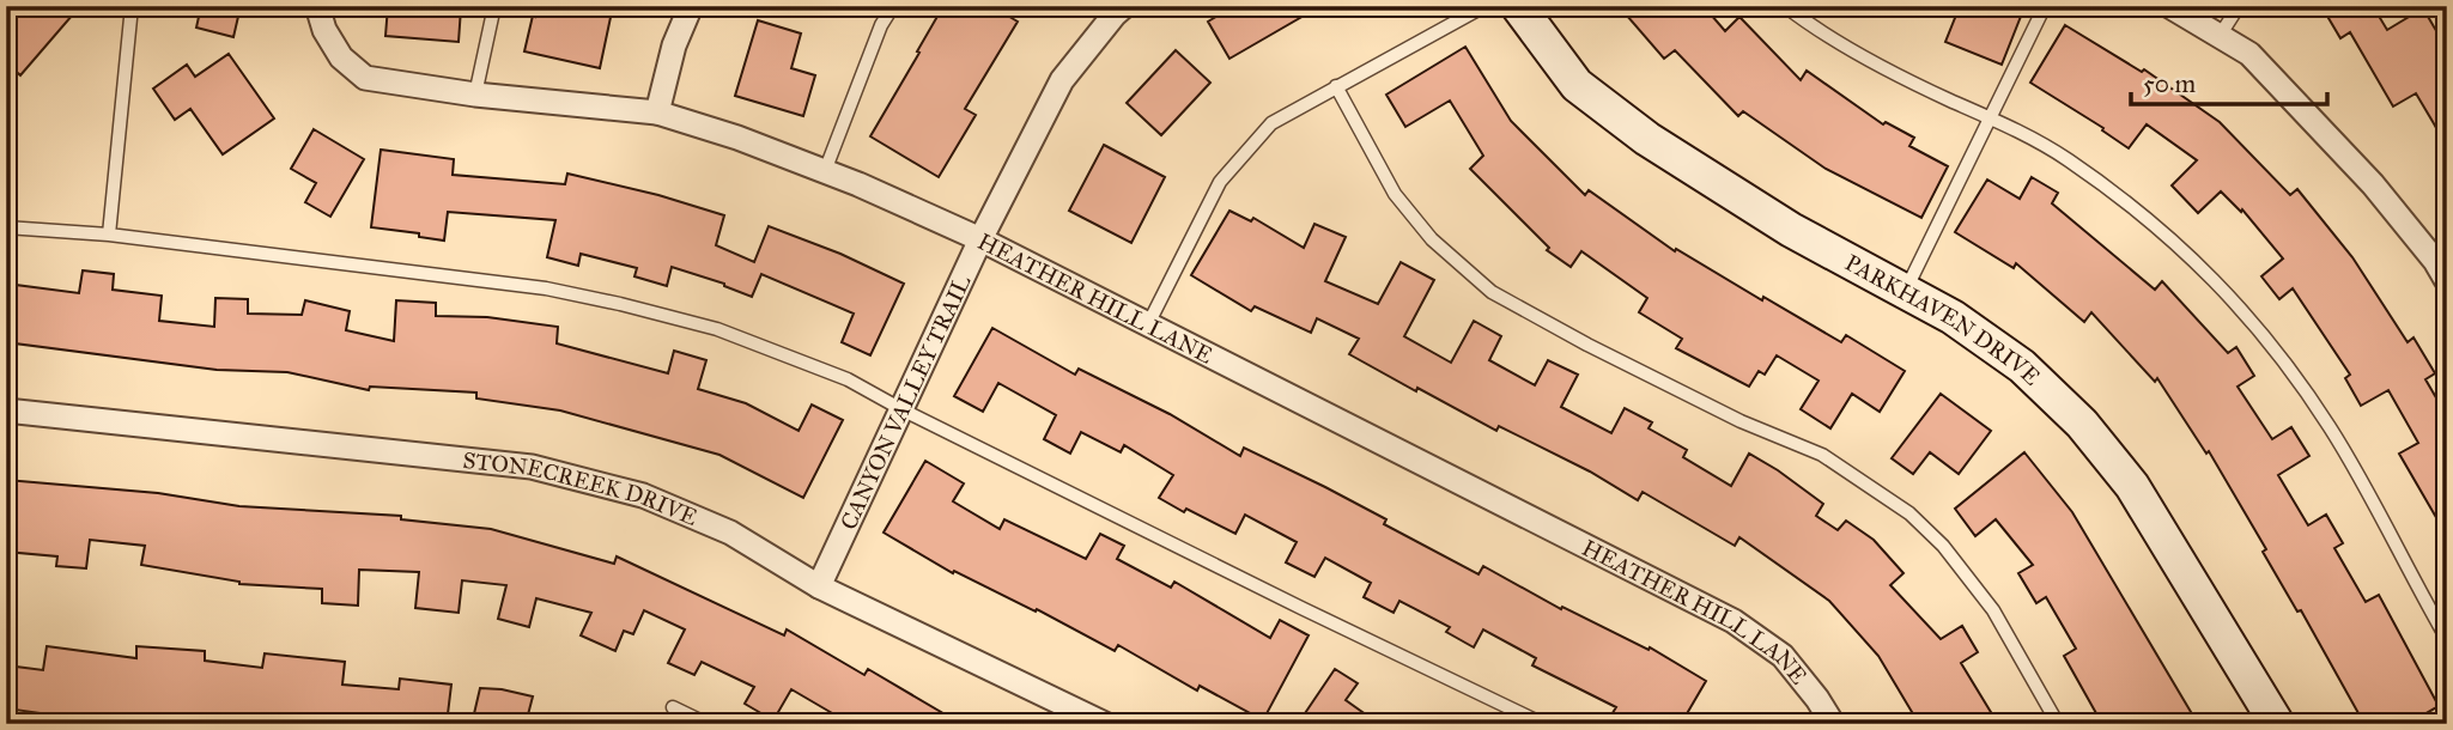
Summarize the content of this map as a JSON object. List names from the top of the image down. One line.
{"streets":{"street":["HEATHER HILL LANE","PARKHAVEN DRIVE","CANYON VALLEY TRAIL","STONECREEK DRIVE"]},"crossings":[["HEATHER HILL LANE","CANYON VALLEY TRAIL"],["CANYON VALLEY TRAIL","STONECREEK DRIVE"]],"scale_bar":"50 m"}
